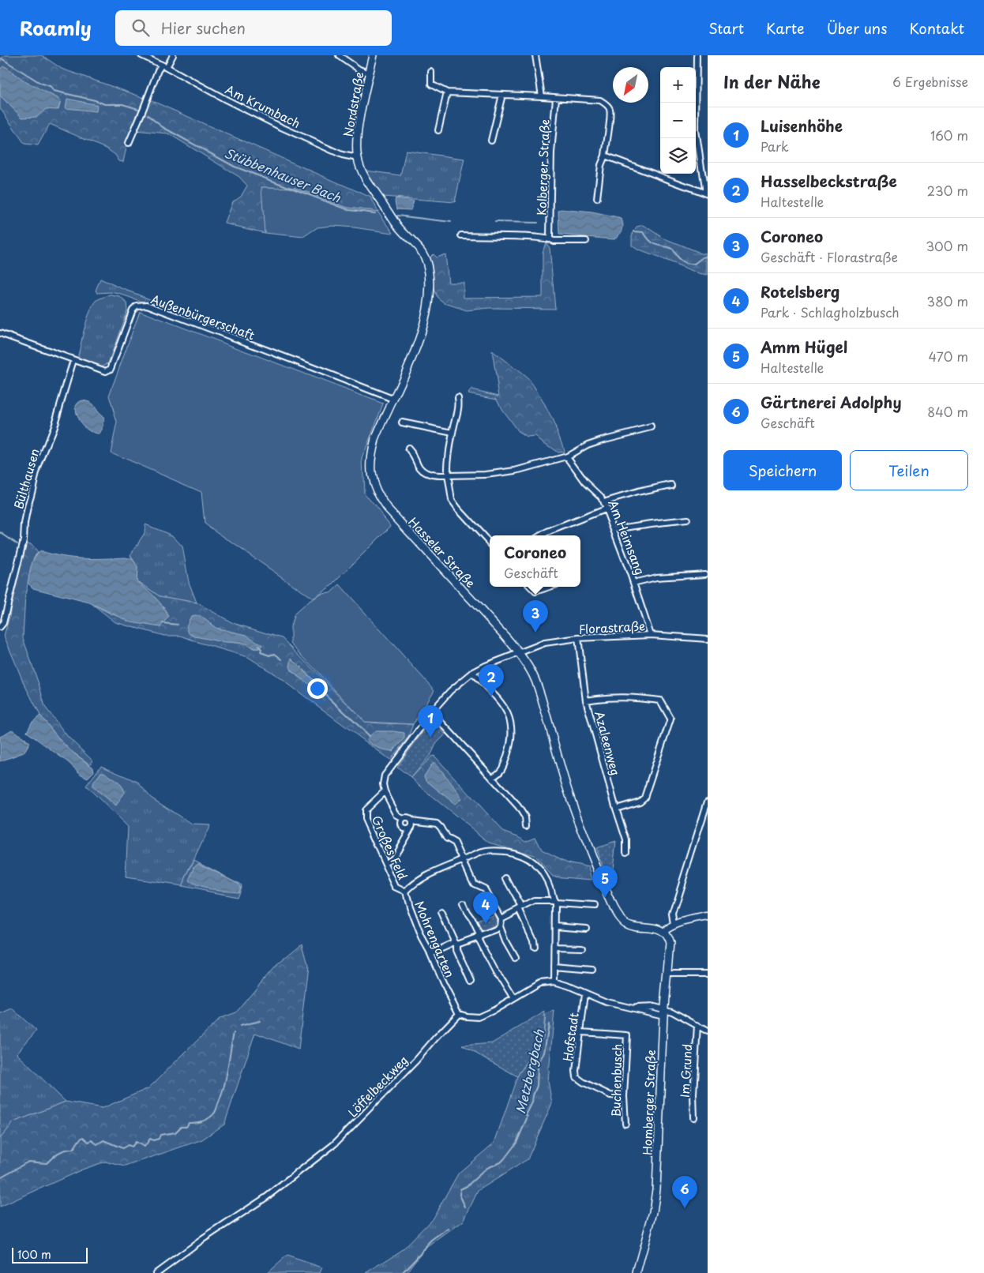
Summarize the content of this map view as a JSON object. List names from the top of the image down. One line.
{"streets":{"main road":["Nordstraße","Hasseler Straße","Homberger Straße"],"street":["Am Krumbach","Kolberger Straße","Außenbürgerschaft","Bülthausen","Am Heimsang","Florastraße","Azaleenweg","Großes Feld","Mohrengarten","Hofstadt","Im Grund","Buchenbusch","Löffelbeckweg"]},"crossings":[["Nordstraße","Am Krumbach"],["Nordstraße","Hasseler Straße"],["Am Krumbach","Hasseler Straße"],["Außenbürgerschaft","Bülthausen"],["Außenbürgerschaft","Hasseler Straße"],["Am Heimsang","Florastraße"],["Hasseler Straße","Florastraße"],["Hasseler Straße","Homberger Straße"],["Florastraße","Azaleenweg"],["Florastraße","Großes Feld"],["Großes Feld","Mohrengarten"],["Mohrengarten","Löffelbeckweg"],["Hofstadt","Buchenbusch"]],"water":["Stübbenhauser Bach","Metzbergbach"],"scale_bar":"100 m","north":"bottom left","page":{"header":"Roamly","search":"Hier suchen","nav":["Start","Karte","Über uns","Kontakt"],"heading":["In der Nähe","6 Ergebnisse"],"map_buttons":["+","−"],"list":[{"mark":"1","name":"Luisenhöhe","note":"Park","value":"160 m"},{"mark":"2","name":"Hasselbeckstraße","note":"Haltestelle","value":"230 m"},{"mark":"3","name":"Coroneo","note":"Geschäft · Florastraße","value":"300 m"},{"mark":"4","name":"Rotelsberg","note":"Park · Schlagholzbusch","value":"380 m"},{"mark":"5","name":"Amm Hügel","note":"Haltestelle","value":"470 m"},{"mark":"6","name":"Gärtnerei Adolphy","note":"Geschäft","value":"840 m"}],"buttons":["Speichern","Teilen"],"popup":["Coroneo","Geschäft"],"pins":["3","2","1","5","4","6"],"scale":"100 m"}}
